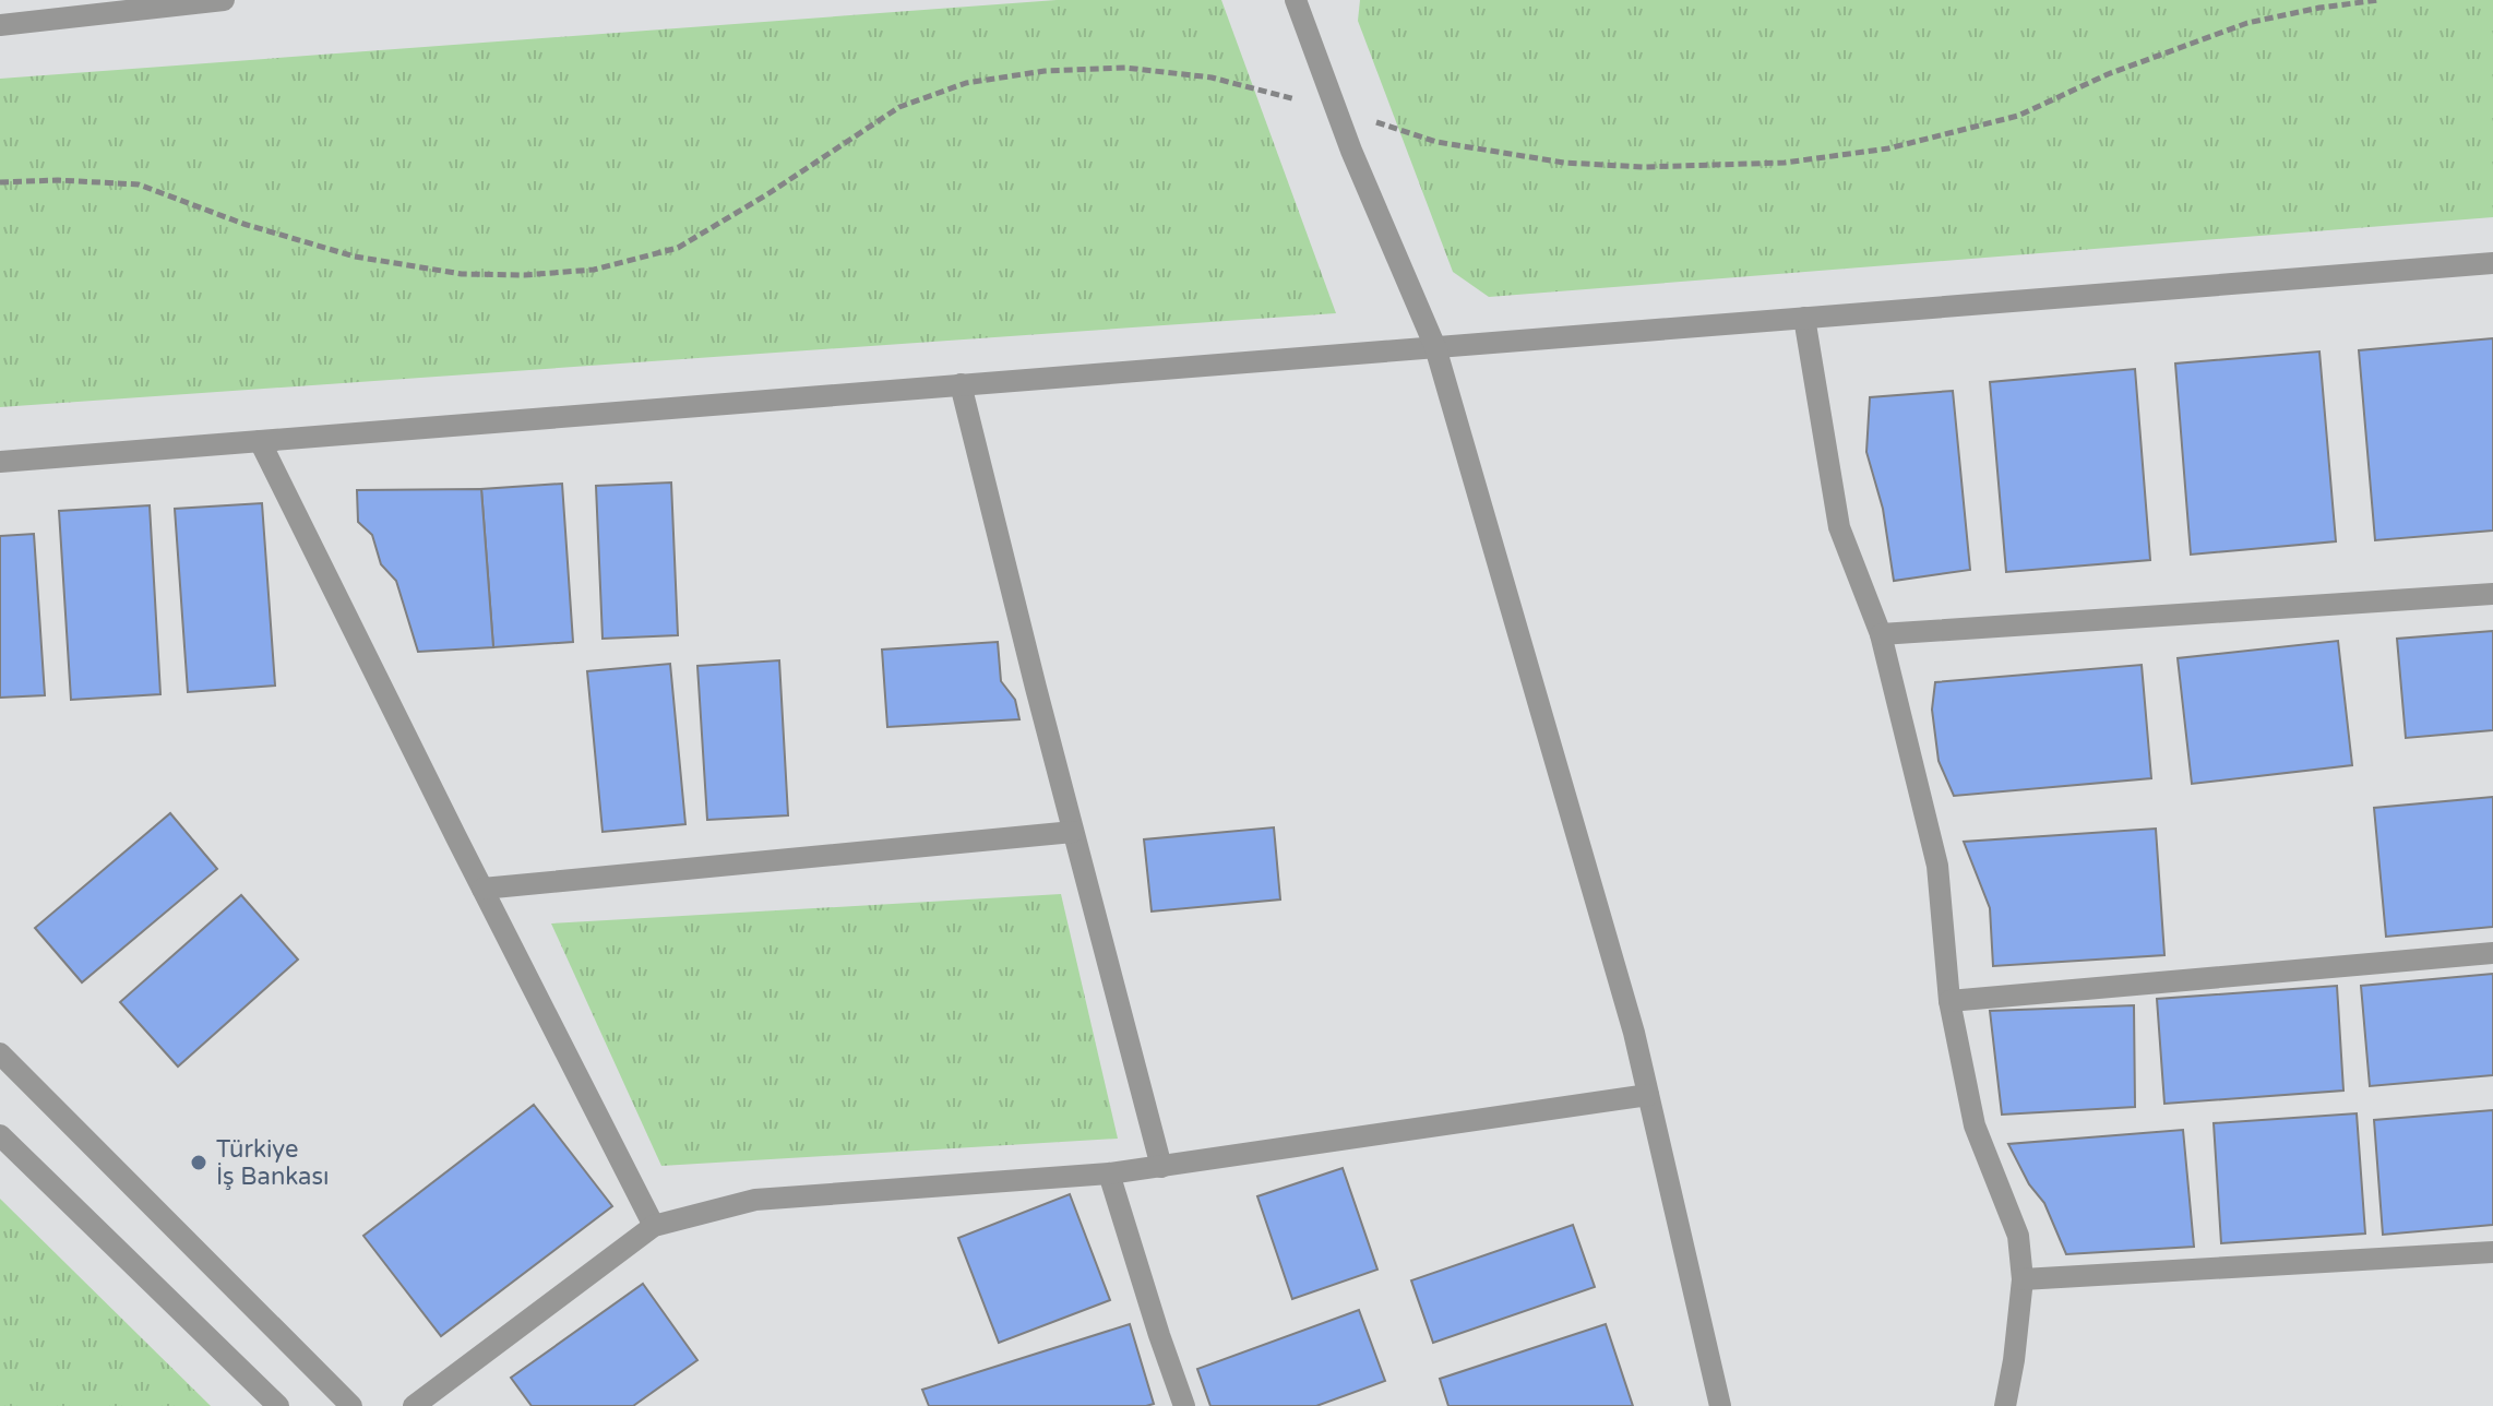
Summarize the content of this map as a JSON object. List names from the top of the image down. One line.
{"places":["Türkiye İş Bankası"]}
